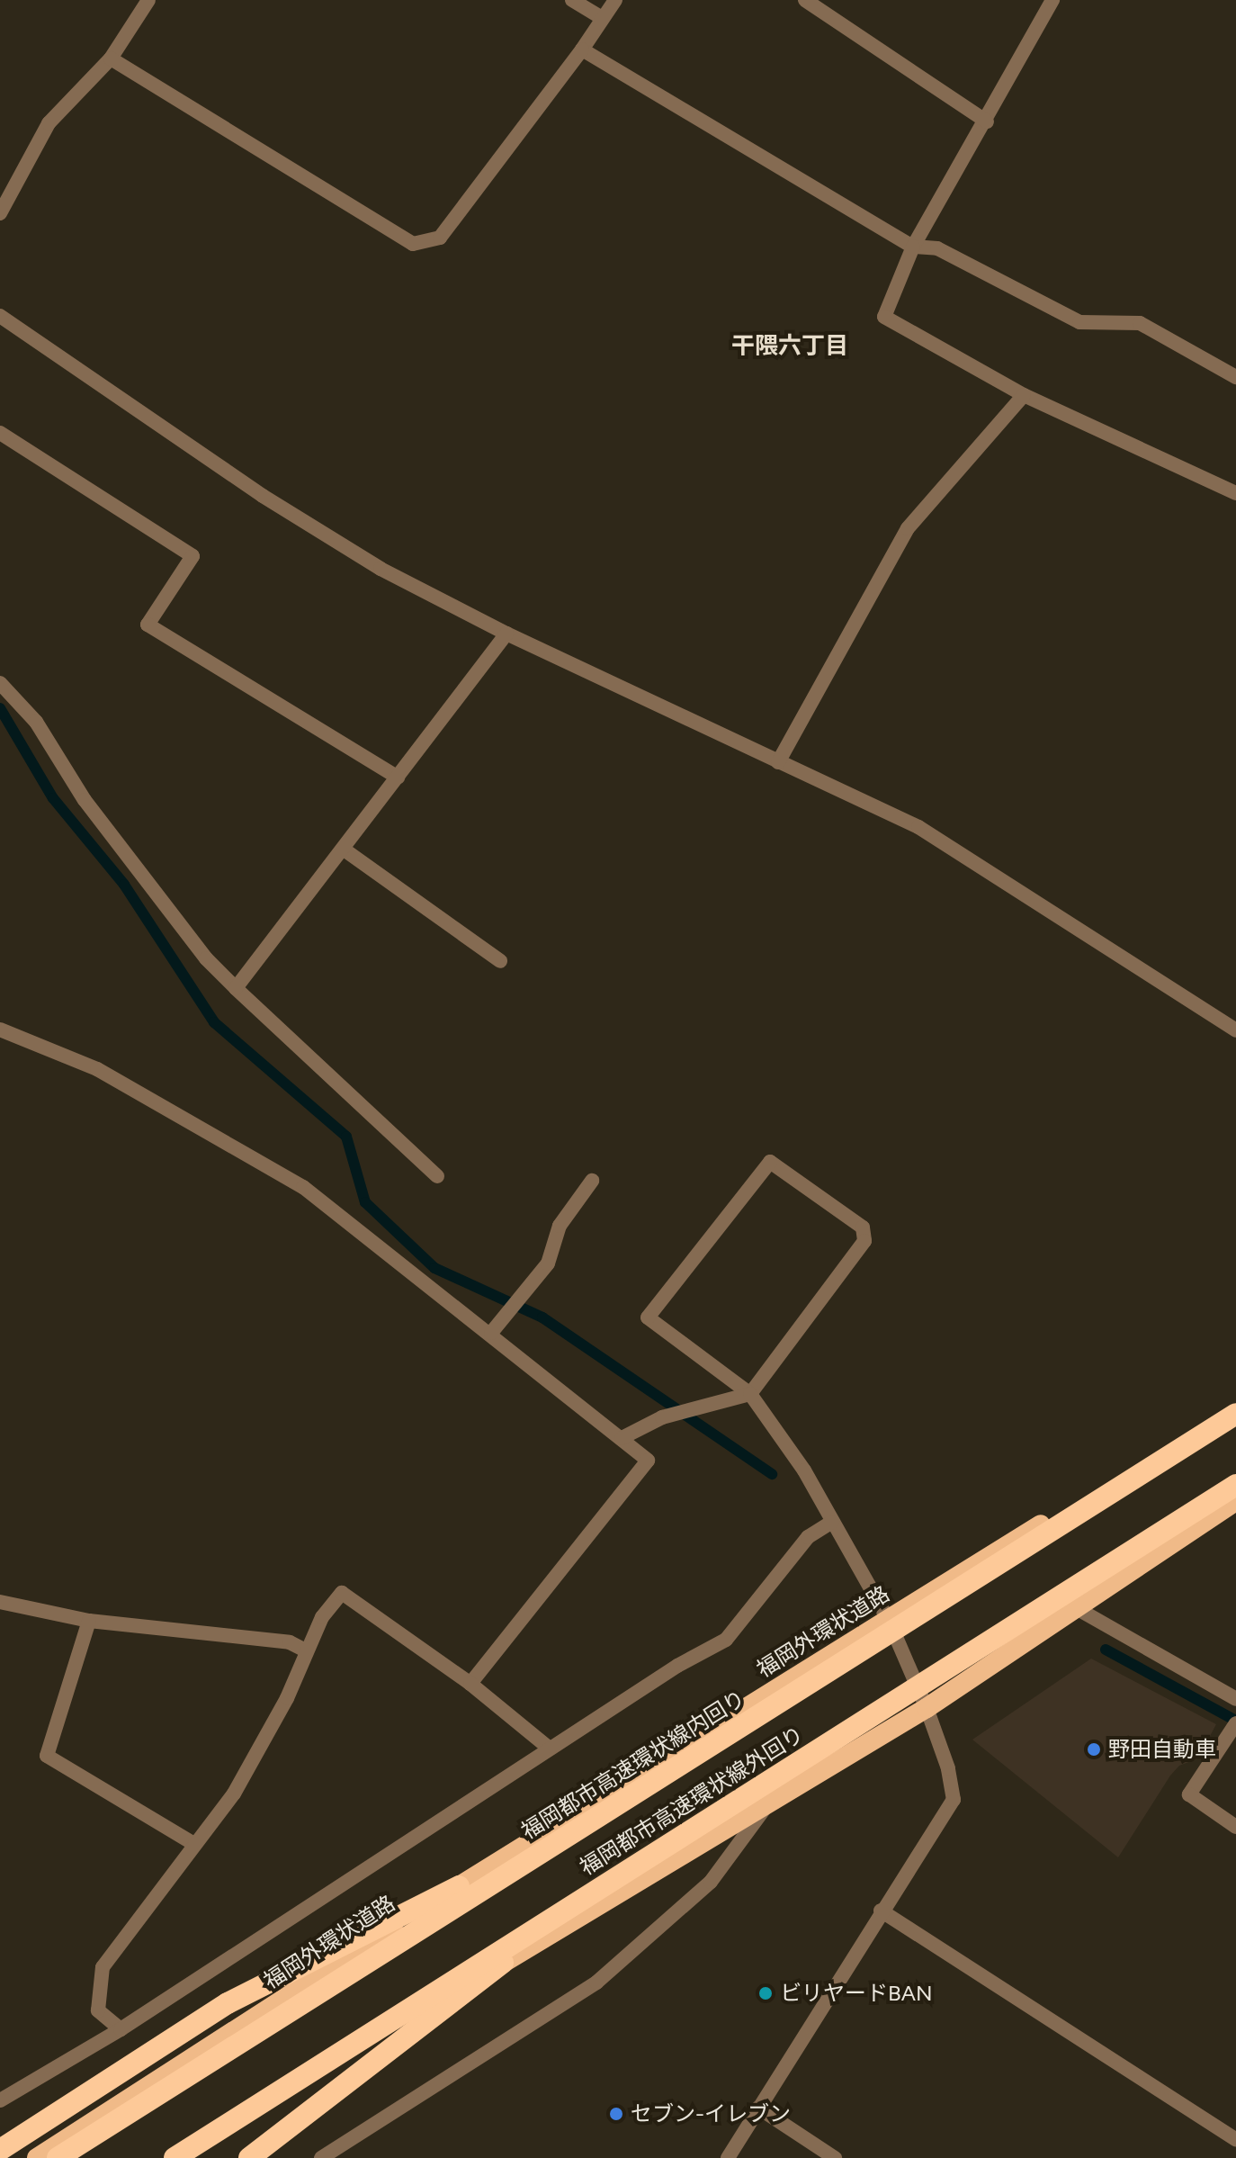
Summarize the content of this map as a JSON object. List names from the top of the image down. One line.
{"streets":{"highway":["福岡外環状道路","福岡都市高速環状線内回り","福岡都市高速環状線外回り"]},"districts":["干隈六丁目"],"places":["野田自動車","ビリヤードBAN","セブン-イレブン"]}
